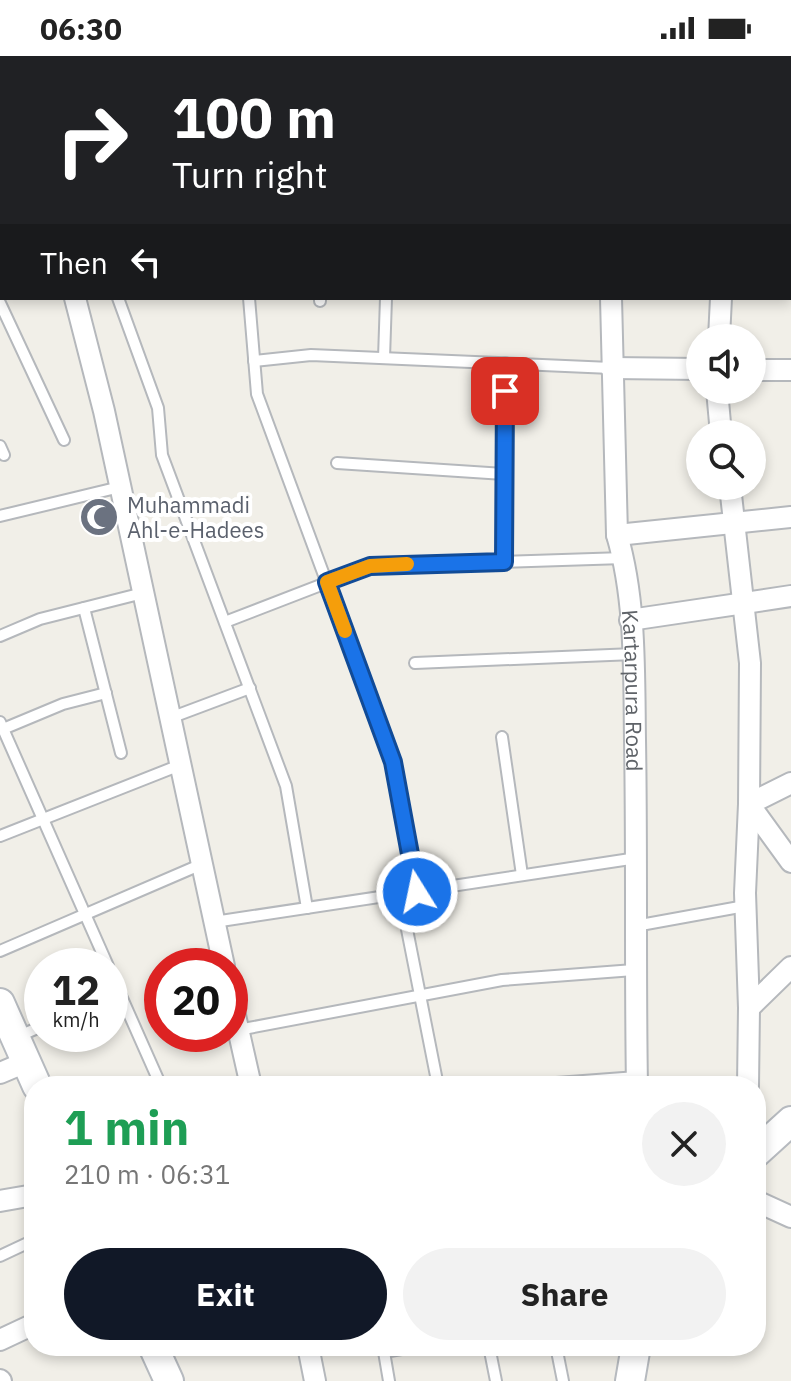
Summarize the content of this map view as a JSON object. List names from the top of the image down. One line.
{"streets":{"street":["Kartarpura Road"]},"places":{"mosque":["Muhammadi Ahl-e-Hadees"]},"page":{"status":"06:30","turn":["100 m","Turn right"],"then":"Then","speed":"12 km/h","limit":"20","heading":["1 min","210 m · 06:31"],"buttons":["Exit","Share"]}}
